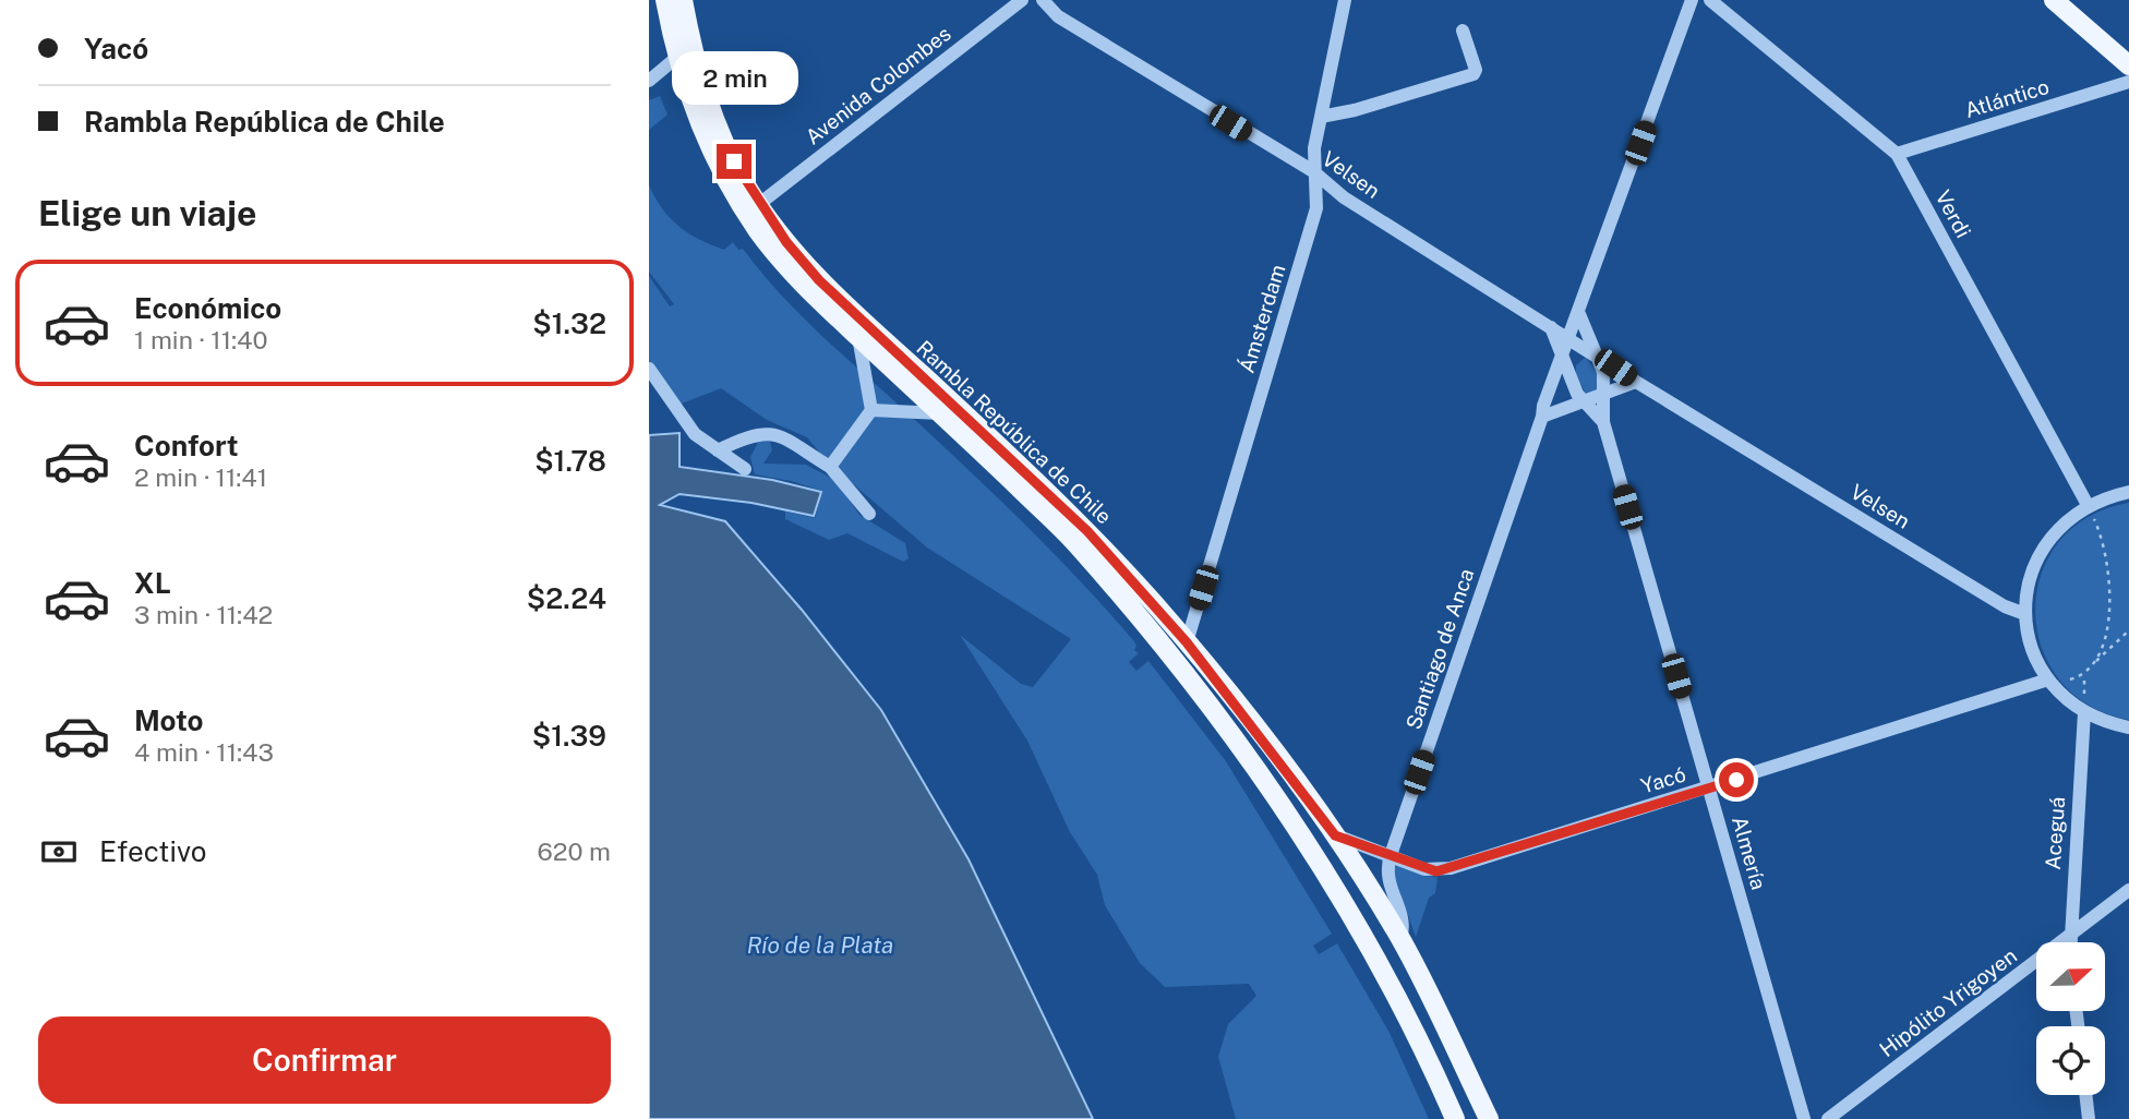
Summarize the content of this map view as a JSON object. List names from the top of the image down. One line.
{"streets":{"main road":["Rambla República de Chile"],"street":["Avenida Colombes","Atlántico","Velsen","Verdi","Ámsterdam","Santiago de Anca","Yacó","Aceguá","Almería","Hipólito Yrigoyen"]},"crossings":[["Avenida Colombes","Rambla República de Chile"],["Atlántico","Verdi"],["Velsen","Ámsterdam"],["Velsen","Santiago de Anca"],["Velsen","Almería"],["Ámsterdam","Rambla República de Chile"],["Rambla República de Chile","Santiago de Anca"],["Rambla República de Chile","Yacó"],["Santiago de Anca","Yacó"],["Santiago de Anca","Almería"],["Yacó","Almería"],["Aceguá","Hipólito Yrigoyen"]],"water":["Río de la Plata"],"north":"right","page":{"banner":["Yacó","Rambla República de Chile"],"bubble":"2 min","heading":"Elige un viaje","list":[{"name":"Económico","note":"1 min · 11:40","value":"$1.32"},{"name":"Confort","note":"2 min · 11:41","value":"$1.78"},{"name":"XL","note":"3 min · 11:42","value":"$2.24"},{"name":"Moto","note":"4 min · 11:43","value":"$1.39"}],"pay":["Efectivo","620 m"],"buttons":"Confirmar"}}
